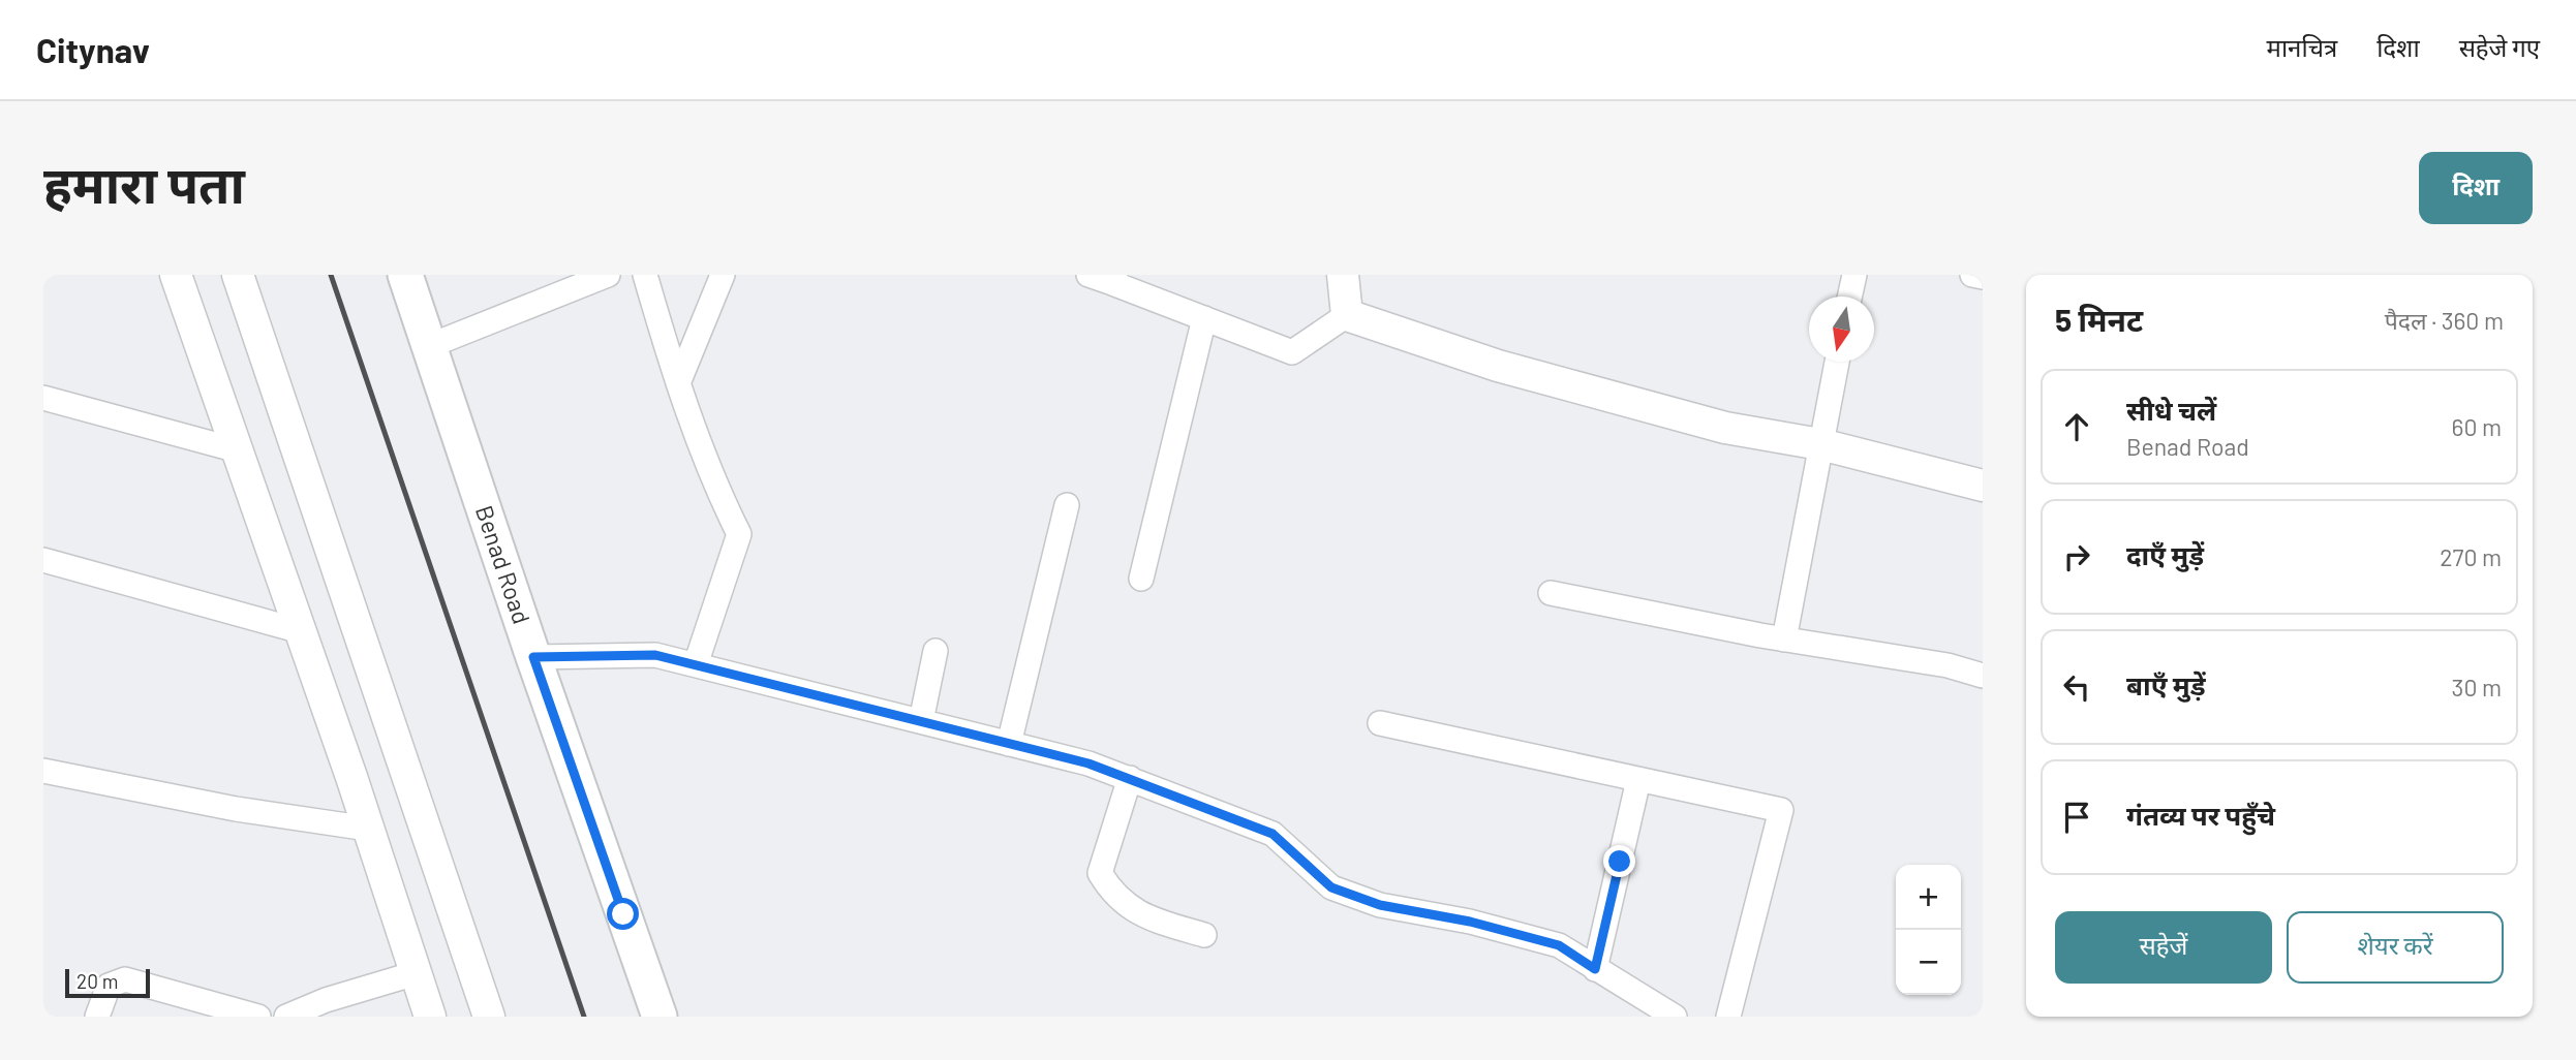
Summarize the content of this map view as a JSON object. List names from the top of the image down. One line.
{"streets":{"main road":["Benad Road"]},"scale_bar":"20 m","north":"bottom","page":{"header":"Citynav","nav":["मानचित्र","दिशा","सहेजे गए"],"buttons":["दिशा",["सहेजें","शेयर करें"]],"title":"हमारा पता","heading":["5 मिनट","पैदल · 360 m"],"list":[["सीधे चलें","Benad Road","60 m"],["दाएँ मुड़ें","270 m"],["बाएँ मुड़ें","30 m"],"गंतव्य पर पहुँचे"],"map_buttons":["+","−"],"scale":"20 m"}}
